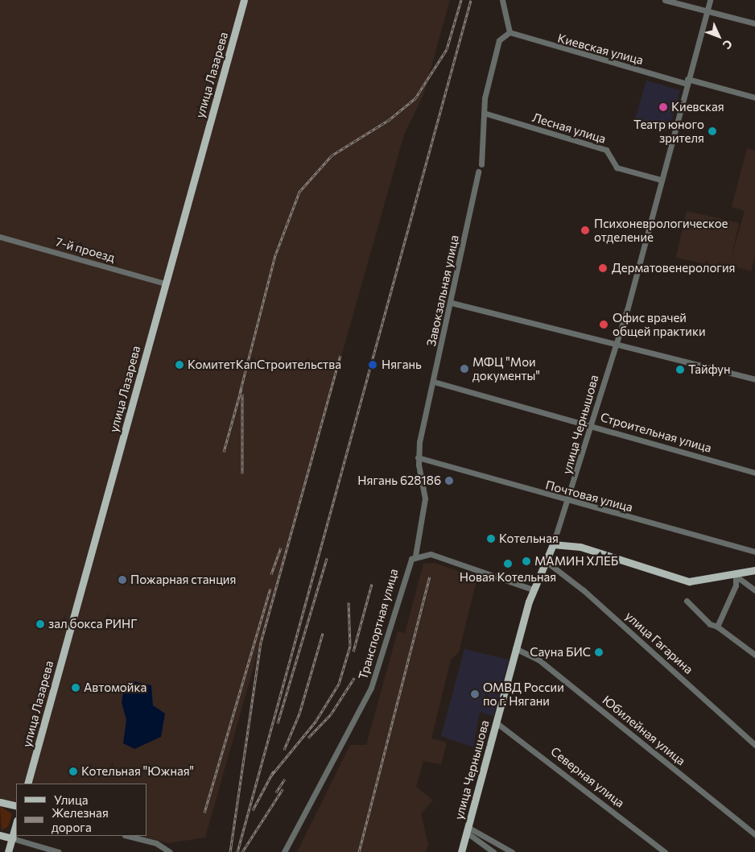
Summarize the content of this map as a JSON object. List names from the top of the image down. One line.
{"streets":{"main road":["улица Лазарева","улица Чернышова"],"street":["Киевская улица","Лесная улица","7-й проезд","Завокзальная улица","Строительная улица","Почтовая улица","Транспортная улица","улица Гагарина","Юбилейная улица","Северная улица"]},"crossings":[["Киевская улица","улица Чернышова"],["улица Лазарева","7-й проезд"],["Лесная улица","улица Чернышова"],["Завокзальная улица","Строительная улица"],["Завокзальная улица","Почтовая улица"],["Завокзальная улица","Транспортная улица"],["улица Чернышова","Строительная улица"],["улица Чернышова","Почтовая улица"],["улица Чернышова","улица Гагарина"],["улица Чернышова","Юбилейная улица"],["улица Чернышова","Северная улица"]],"places":["Киевская","Театр юного зрителя","Психоневрологическое отделение","Дерматовенерология","Офис врачей общей практики","КомитетКапСтроительства","Нягань","МФЦ \"Мои документы\"","Тайфун","Нягань 628186","Котельная","МАМИН ХЛЕБ","Новая Котельная","Пожарная станция","зал бокса РИНГ","Сауна БИС","Автомойка","ОМВД России по г. Нягани","Котельная \"Южная\""],"legend":["Улица","Железная дорога"],"north":"bottom right"}
